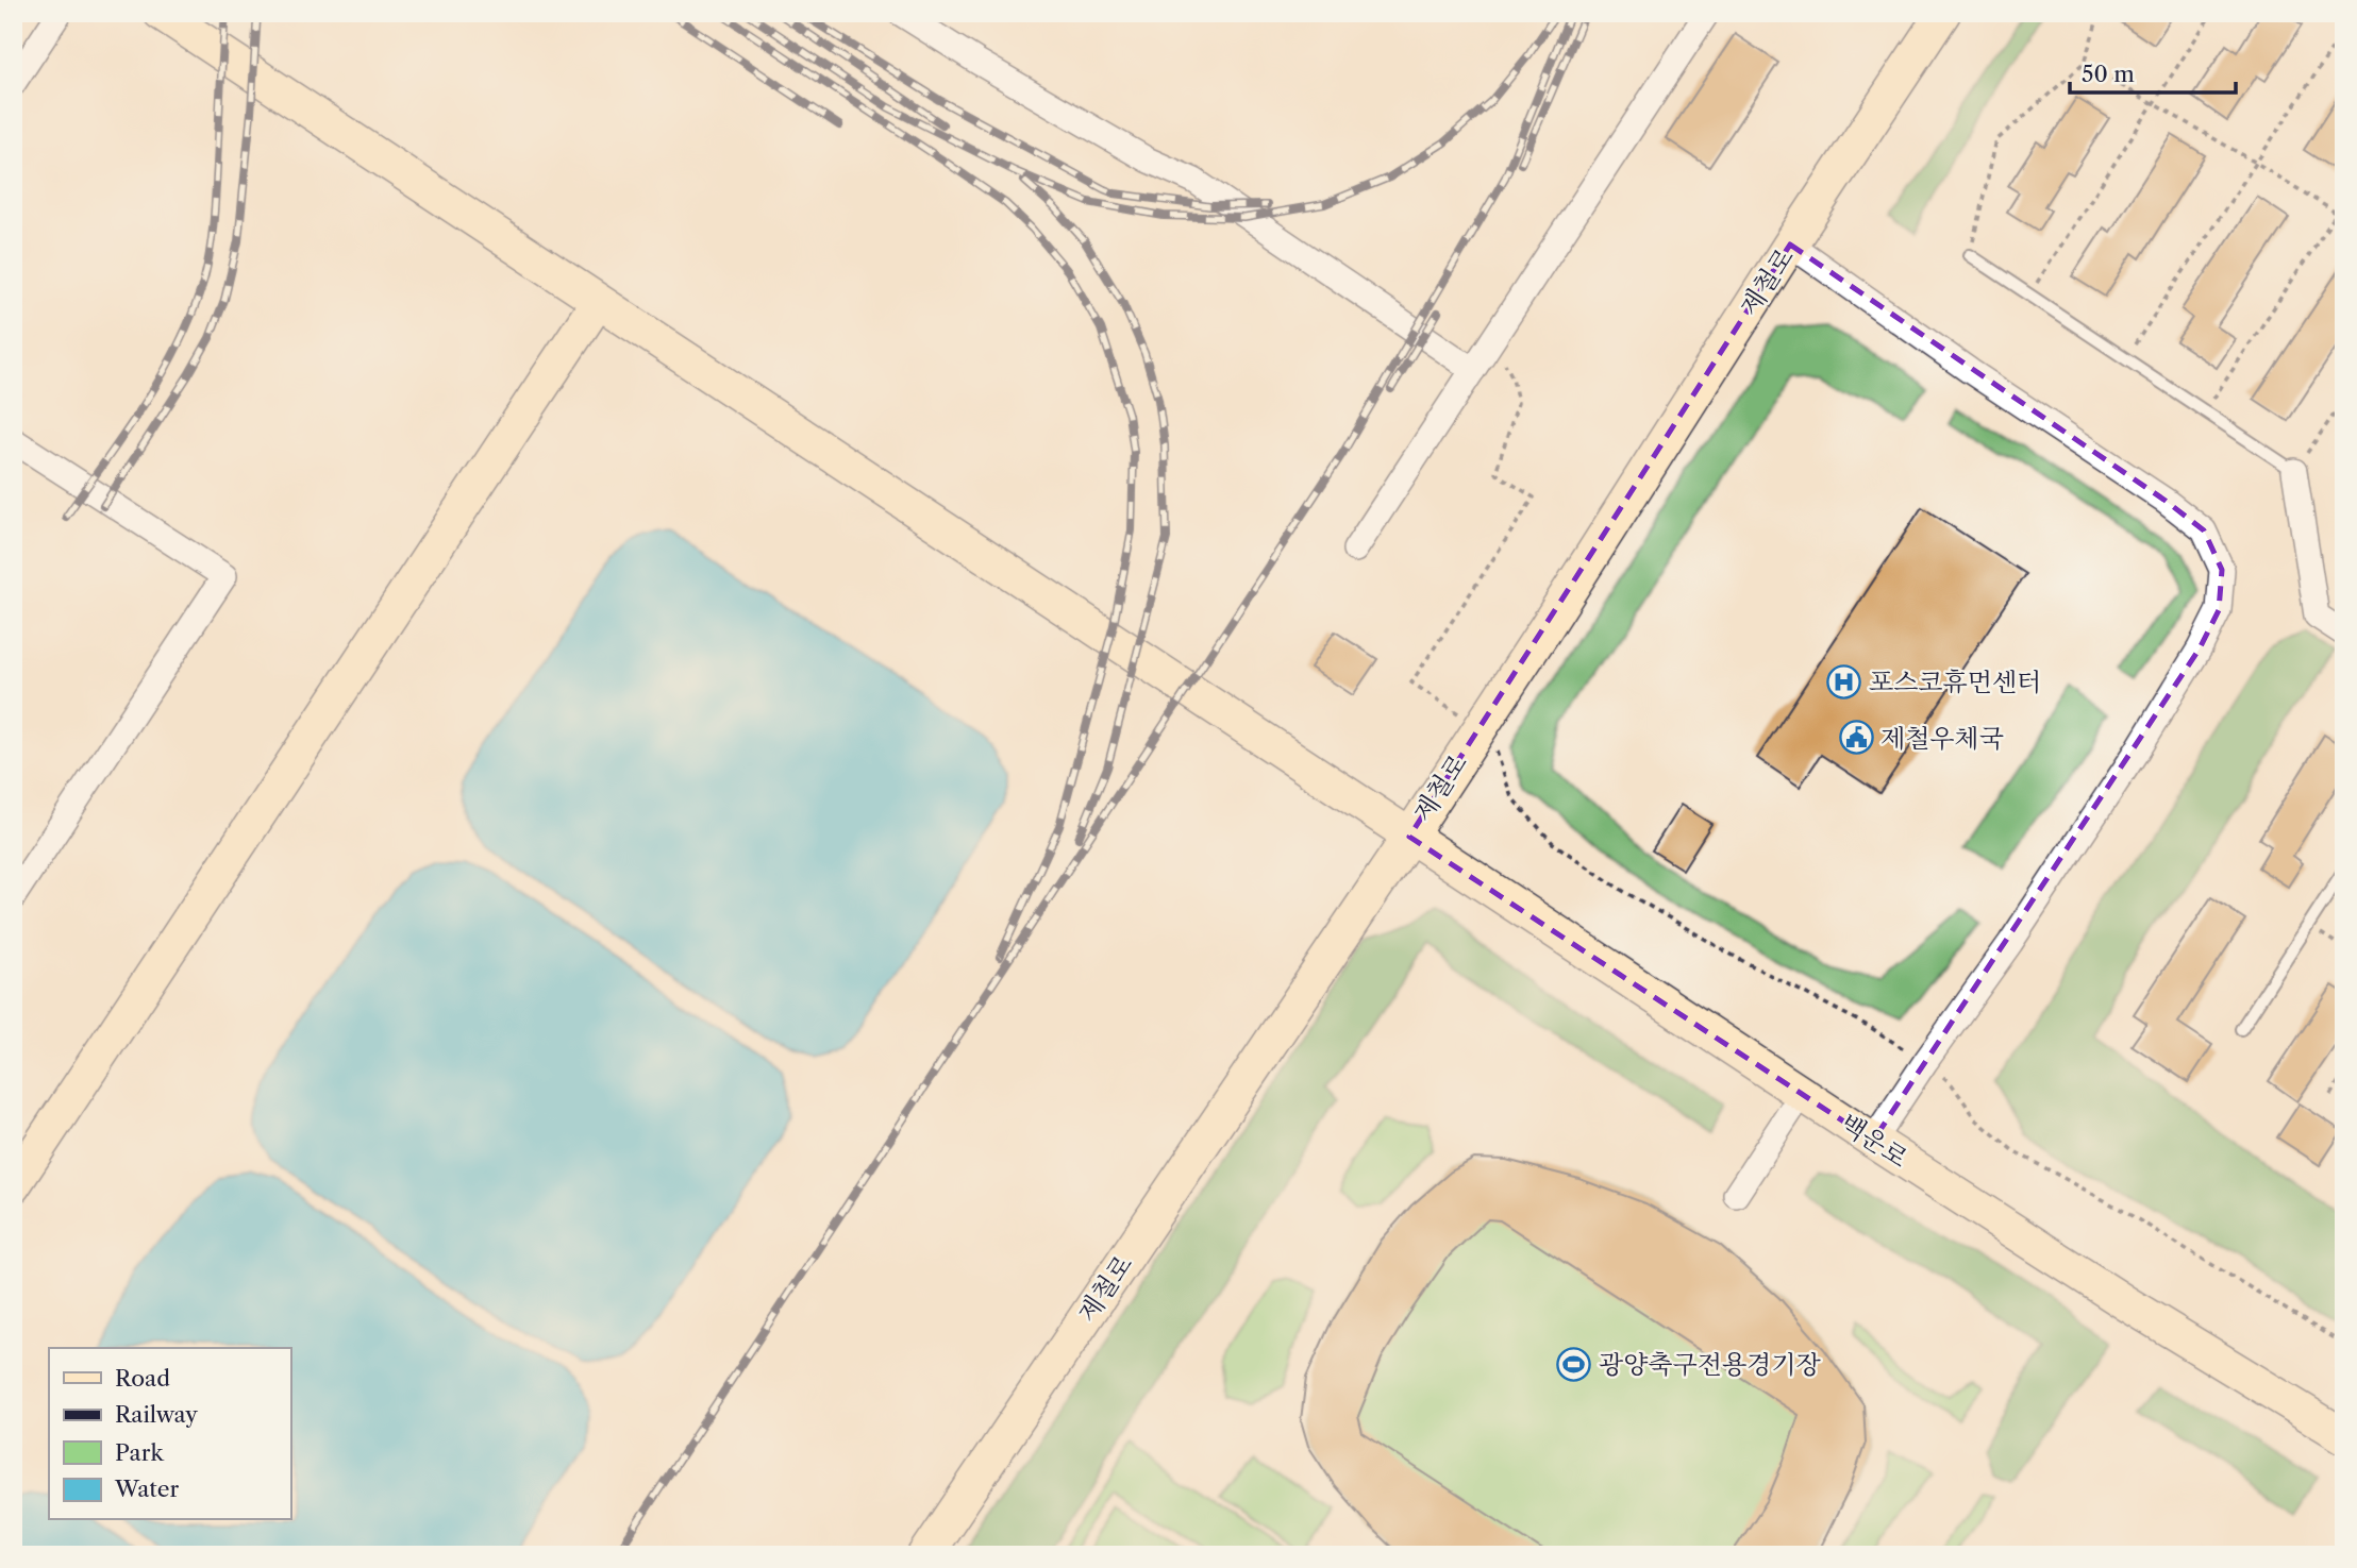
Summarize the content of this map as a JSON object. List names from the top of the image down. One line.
{"streets":{"main road":["제철로","백운로"]},"crossings":[["제철로","백운로"]],"places":{"hospital":["포스코휴먼센터"],"public building":["제철우체국"],"sports":["광양축구전용경기장"]},"legend":["Road","Railway","Park","Water"],"scale_bar":"50 m"}
